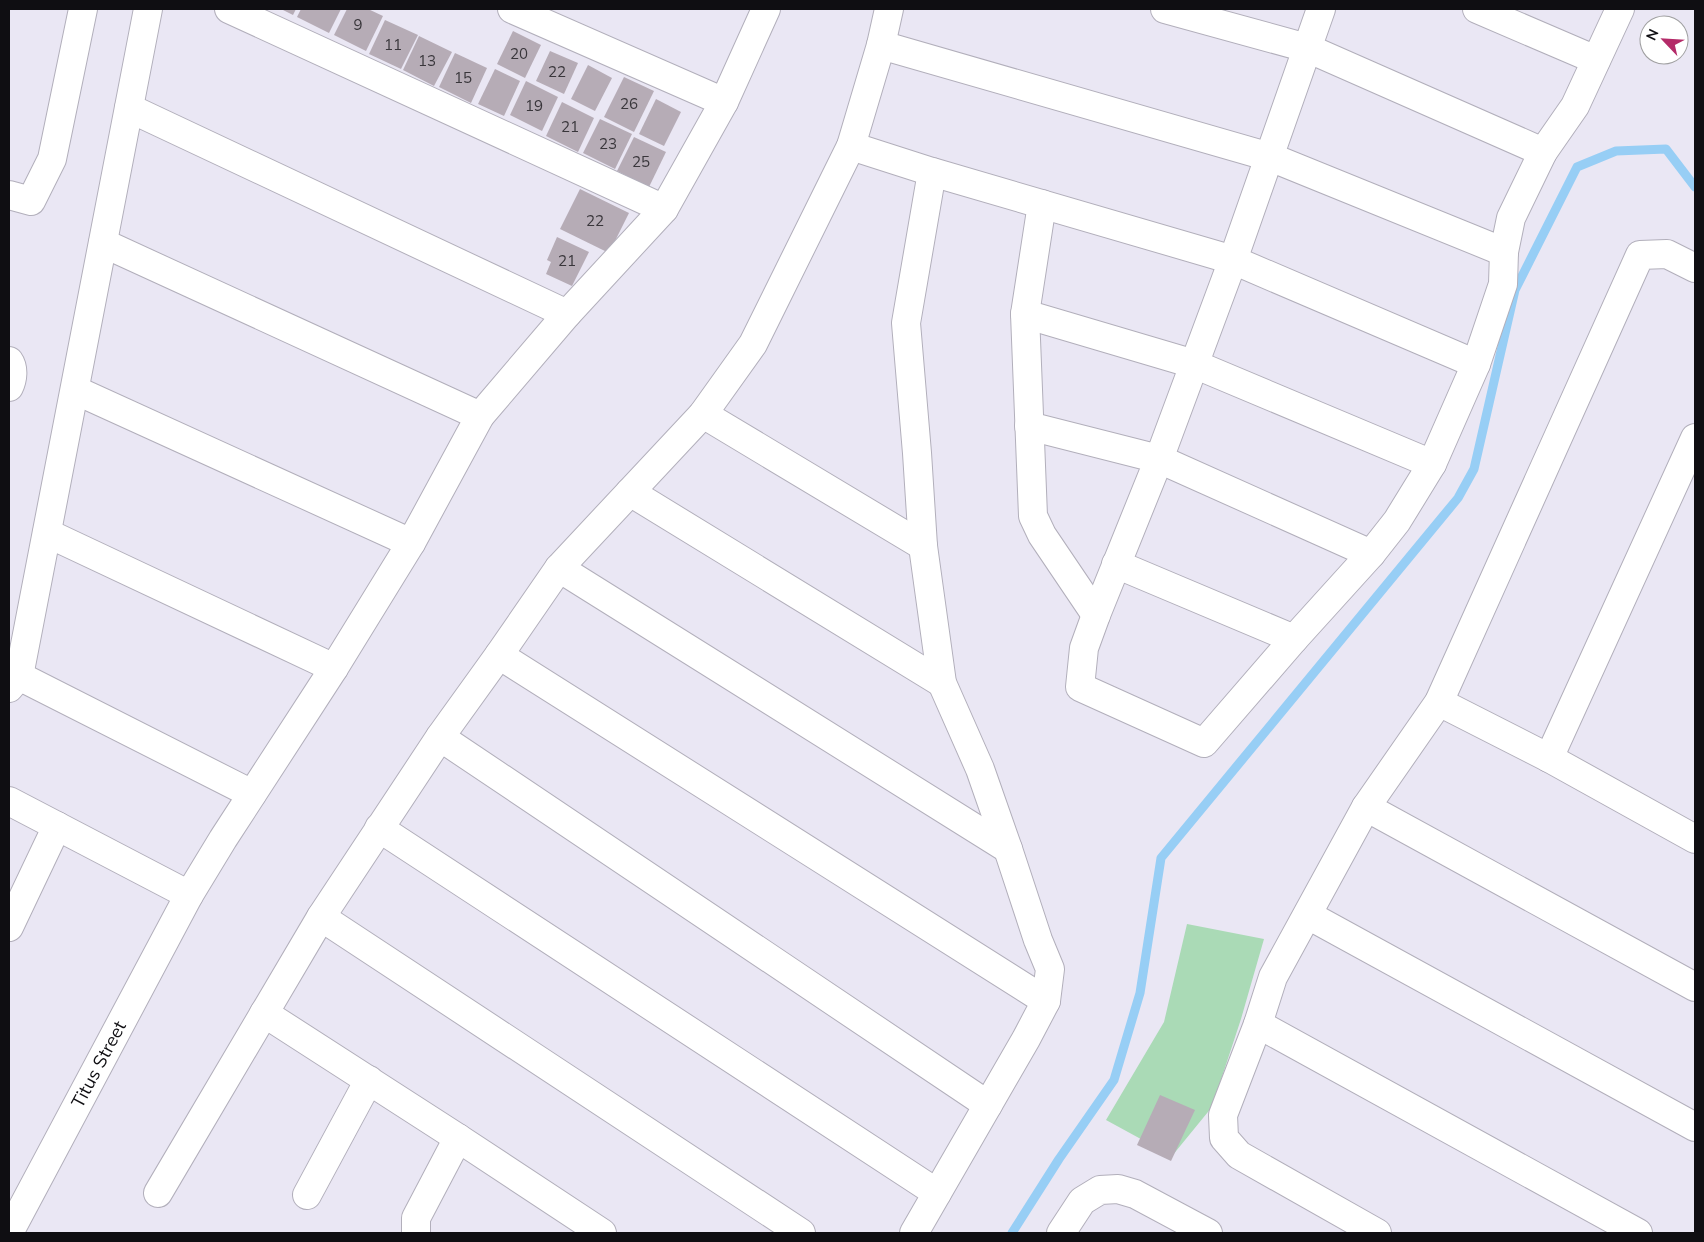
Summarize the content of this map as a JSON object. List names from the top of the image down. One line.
{"streets":{"street":["Titus Street"]},"house_numbers":["9","11","20","13","22","15","26","19","21","23","25","22","21"],"north":"top left"}
